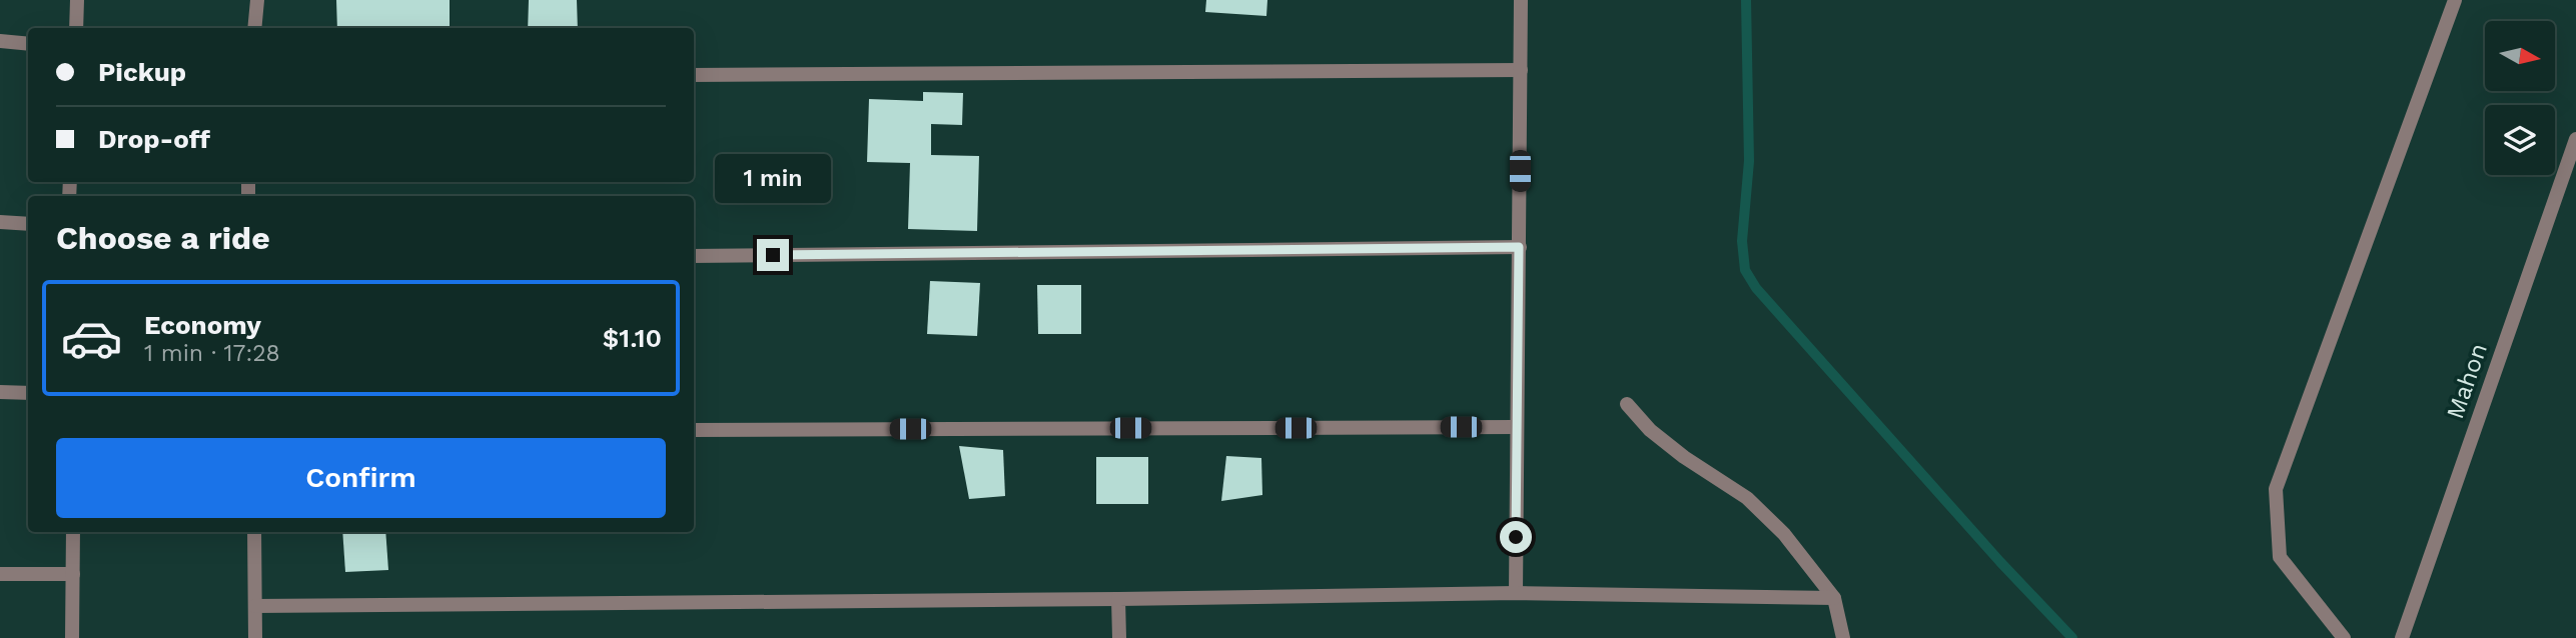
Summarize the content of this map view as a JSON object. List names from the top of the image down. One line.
{"streets":{"street":["Mahon"]},"north":"right","page":{"banner":["Pickup","Drop-off"],"bubble":"1 min","heading":"Choose a ride","list":[{"name":"Economy","note":"1 min · 17:28","value":"$1.10"}],"buttons":"Confirm"}}
